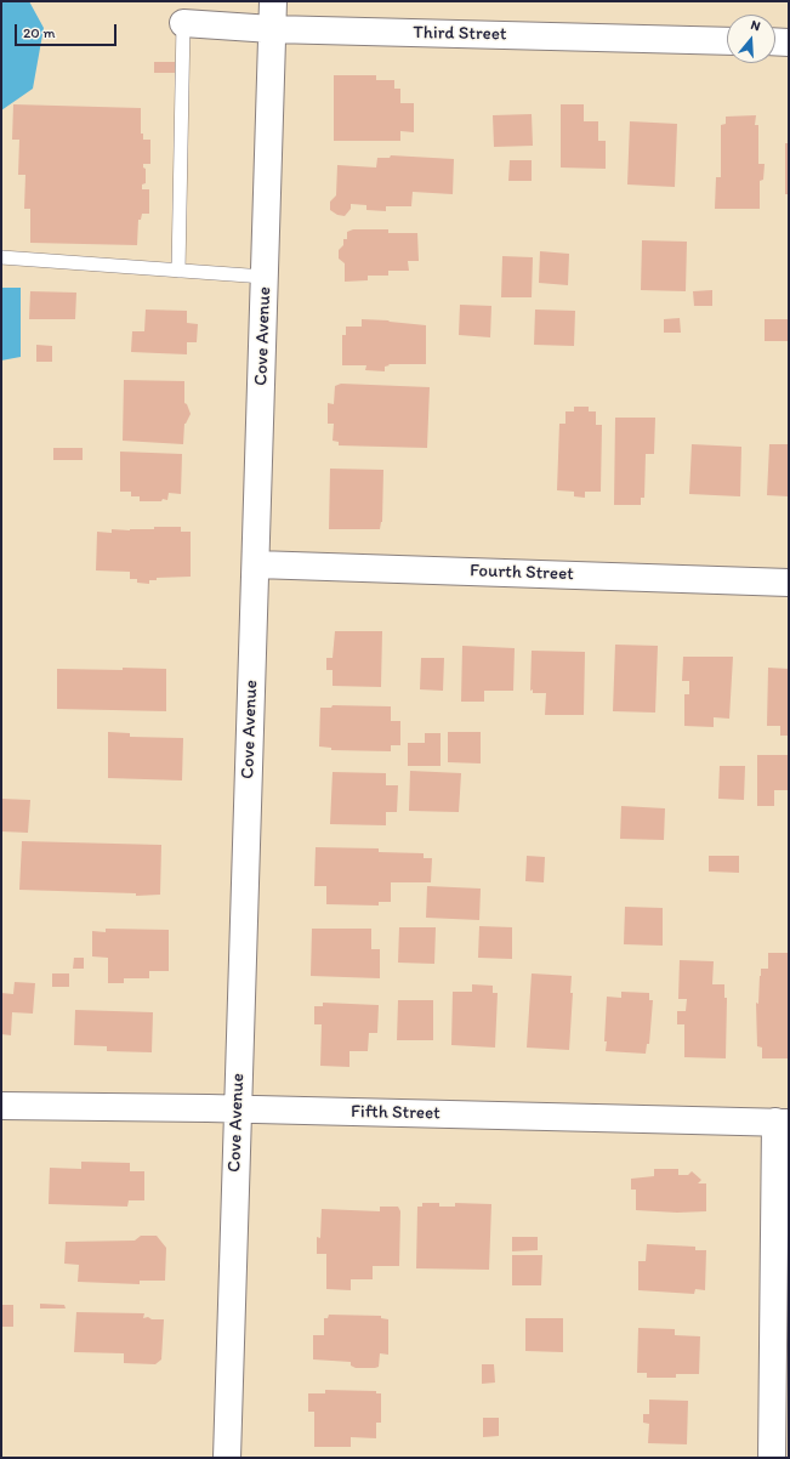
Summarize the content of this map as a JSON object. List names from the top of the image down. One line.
{"streets":{"street":["Third Street","Cove Avenue","Fourth Street","Fifth Street"]},"crossings":[["Third Street","Cove Avenue"],["Cove Avenue","Fourth Street"],["Cove Avenue","Fifth Street"]],"scale_bar":"20 m","north":"top"}
